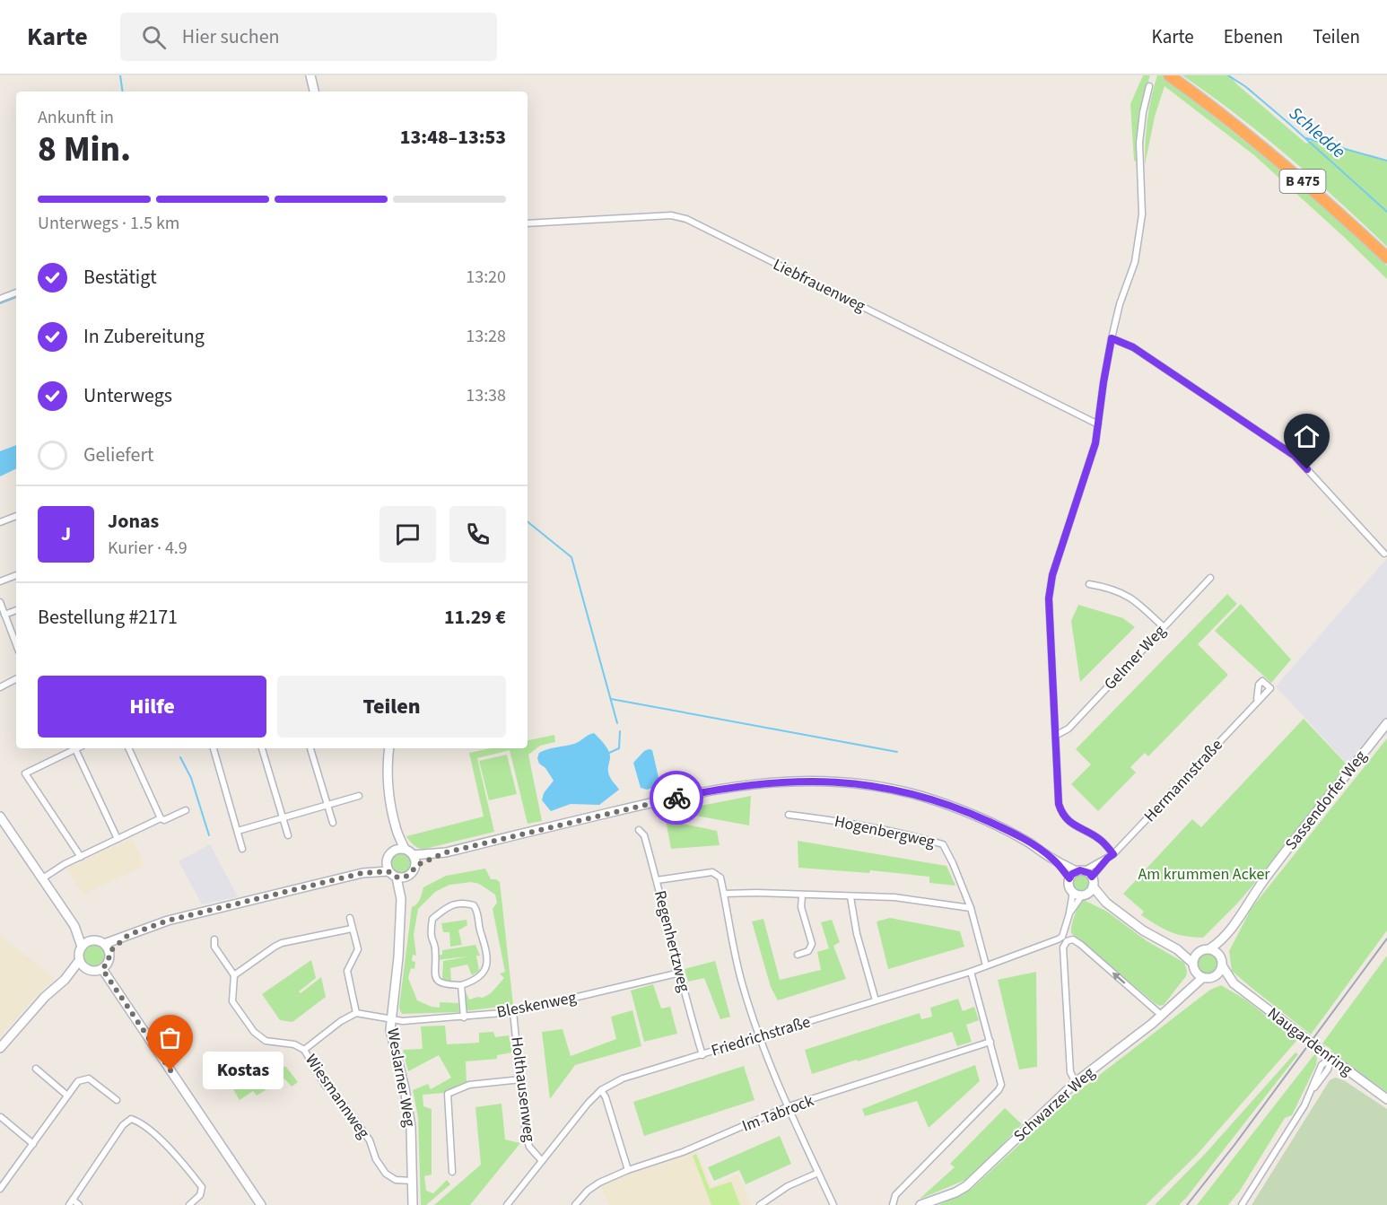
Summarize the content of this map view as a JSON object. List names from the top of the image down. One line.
{"streets":{"highway":["B 475"],"main road":["Sassendorfer Weg","Naugardenring","Weslarner Weg","Schwarzer Weg"],"street":["Liebfrauenweg","Gelmer Weg","Hermannstraße","Hogenbergweg","Regenhertzweg","Bleskenweg","Friedrichstraße","Holthausenweg","Wiesmannweg","Im Tabrock"]},"crossings":[["Sassendorfer Weg","Naugardenring"],["Sassendorfer Weg","Schwarzer Weg"],["Regenhertzweg","Bleskenweg"],["Regenhertzweg","Friedrichstraße"],["Bleskenweg","Weslarner Weg"],["Bleskenweg","Holthausenweg"],["Friedrichstraße","Holthausenweg"],["Naugardenring","Schwarzer Weg"],["Weslarner Weg","Wiesmannweg"]],"water":["Schledde"],"parks":["Am krummen Acker"],"places":["Kostas"],"page":{"header":"Karte","search":"Hier suchen","nav":["Karte","Ebenen","Teilen"],"heading":["8 Min.","Ankunft in","13:48–13:53"],"panel":["Jonas","Kurier · 4.9","Bestellung #2171","11.29 €"],"bar":"Unterwegs · 1.5 km","list":[["Bestätigt","13:20"],["In Zubereitung","13:28"],["Unterwegs","13:38"],"Geliefert"],"round":"J","buttons":["Hilfe","Teilen"],"bubble":"Kostas"}}
